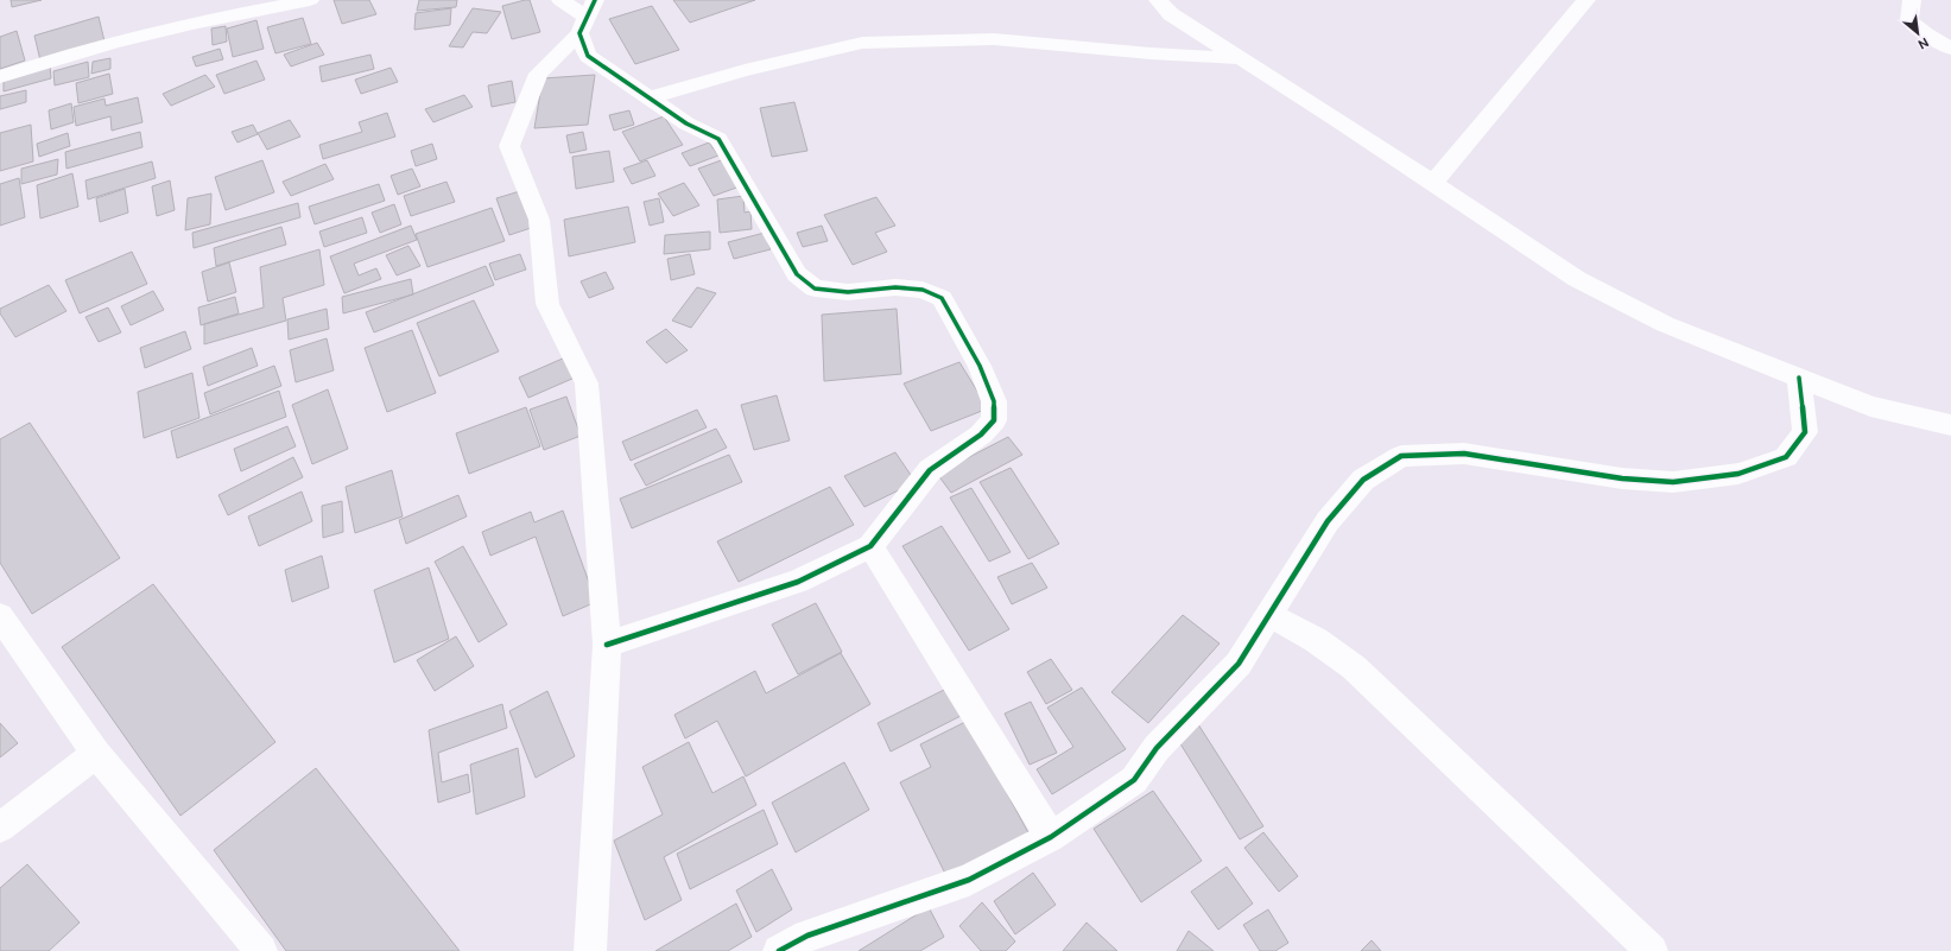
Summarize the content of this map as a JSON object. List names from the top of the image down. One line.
{"north":"bottom right"}
